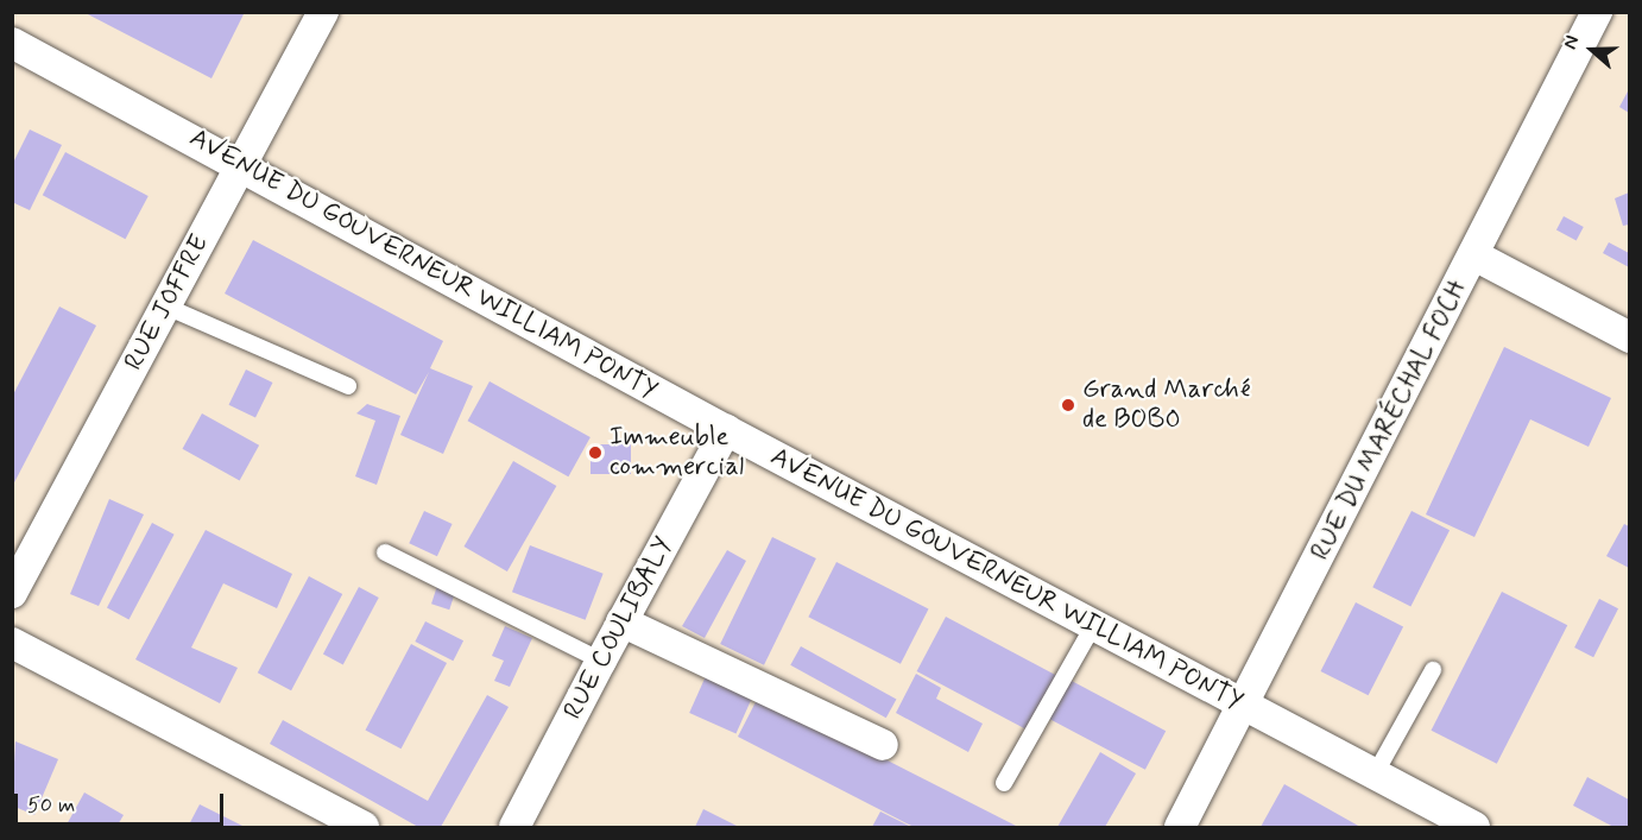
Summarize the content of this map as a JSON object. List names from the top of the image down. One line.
{"streets":{"street":["AVENUE DU GOUVERNEUR WILLIAM PONTY","RUE JOFFRE","RUE DU MARÉCHAL FOCH","RUE COULIBALY"]},"crossings":[["AVENUE DU GOUVERNEUR WILLIAM PONTY","RUE JOFFRE"],["AVENUE DU GOUVERNEUR WILLIAM PONTY","RUE DU MARÉCHAL FOCH"],["AVENUE DU GOUVERNEUR WILLIAM PONTY","RUE COULIBALY"]],"places":["Grand Marché de BOBO","Immeuble commercial"],"scale_bar":"50 m","north":"left"}
